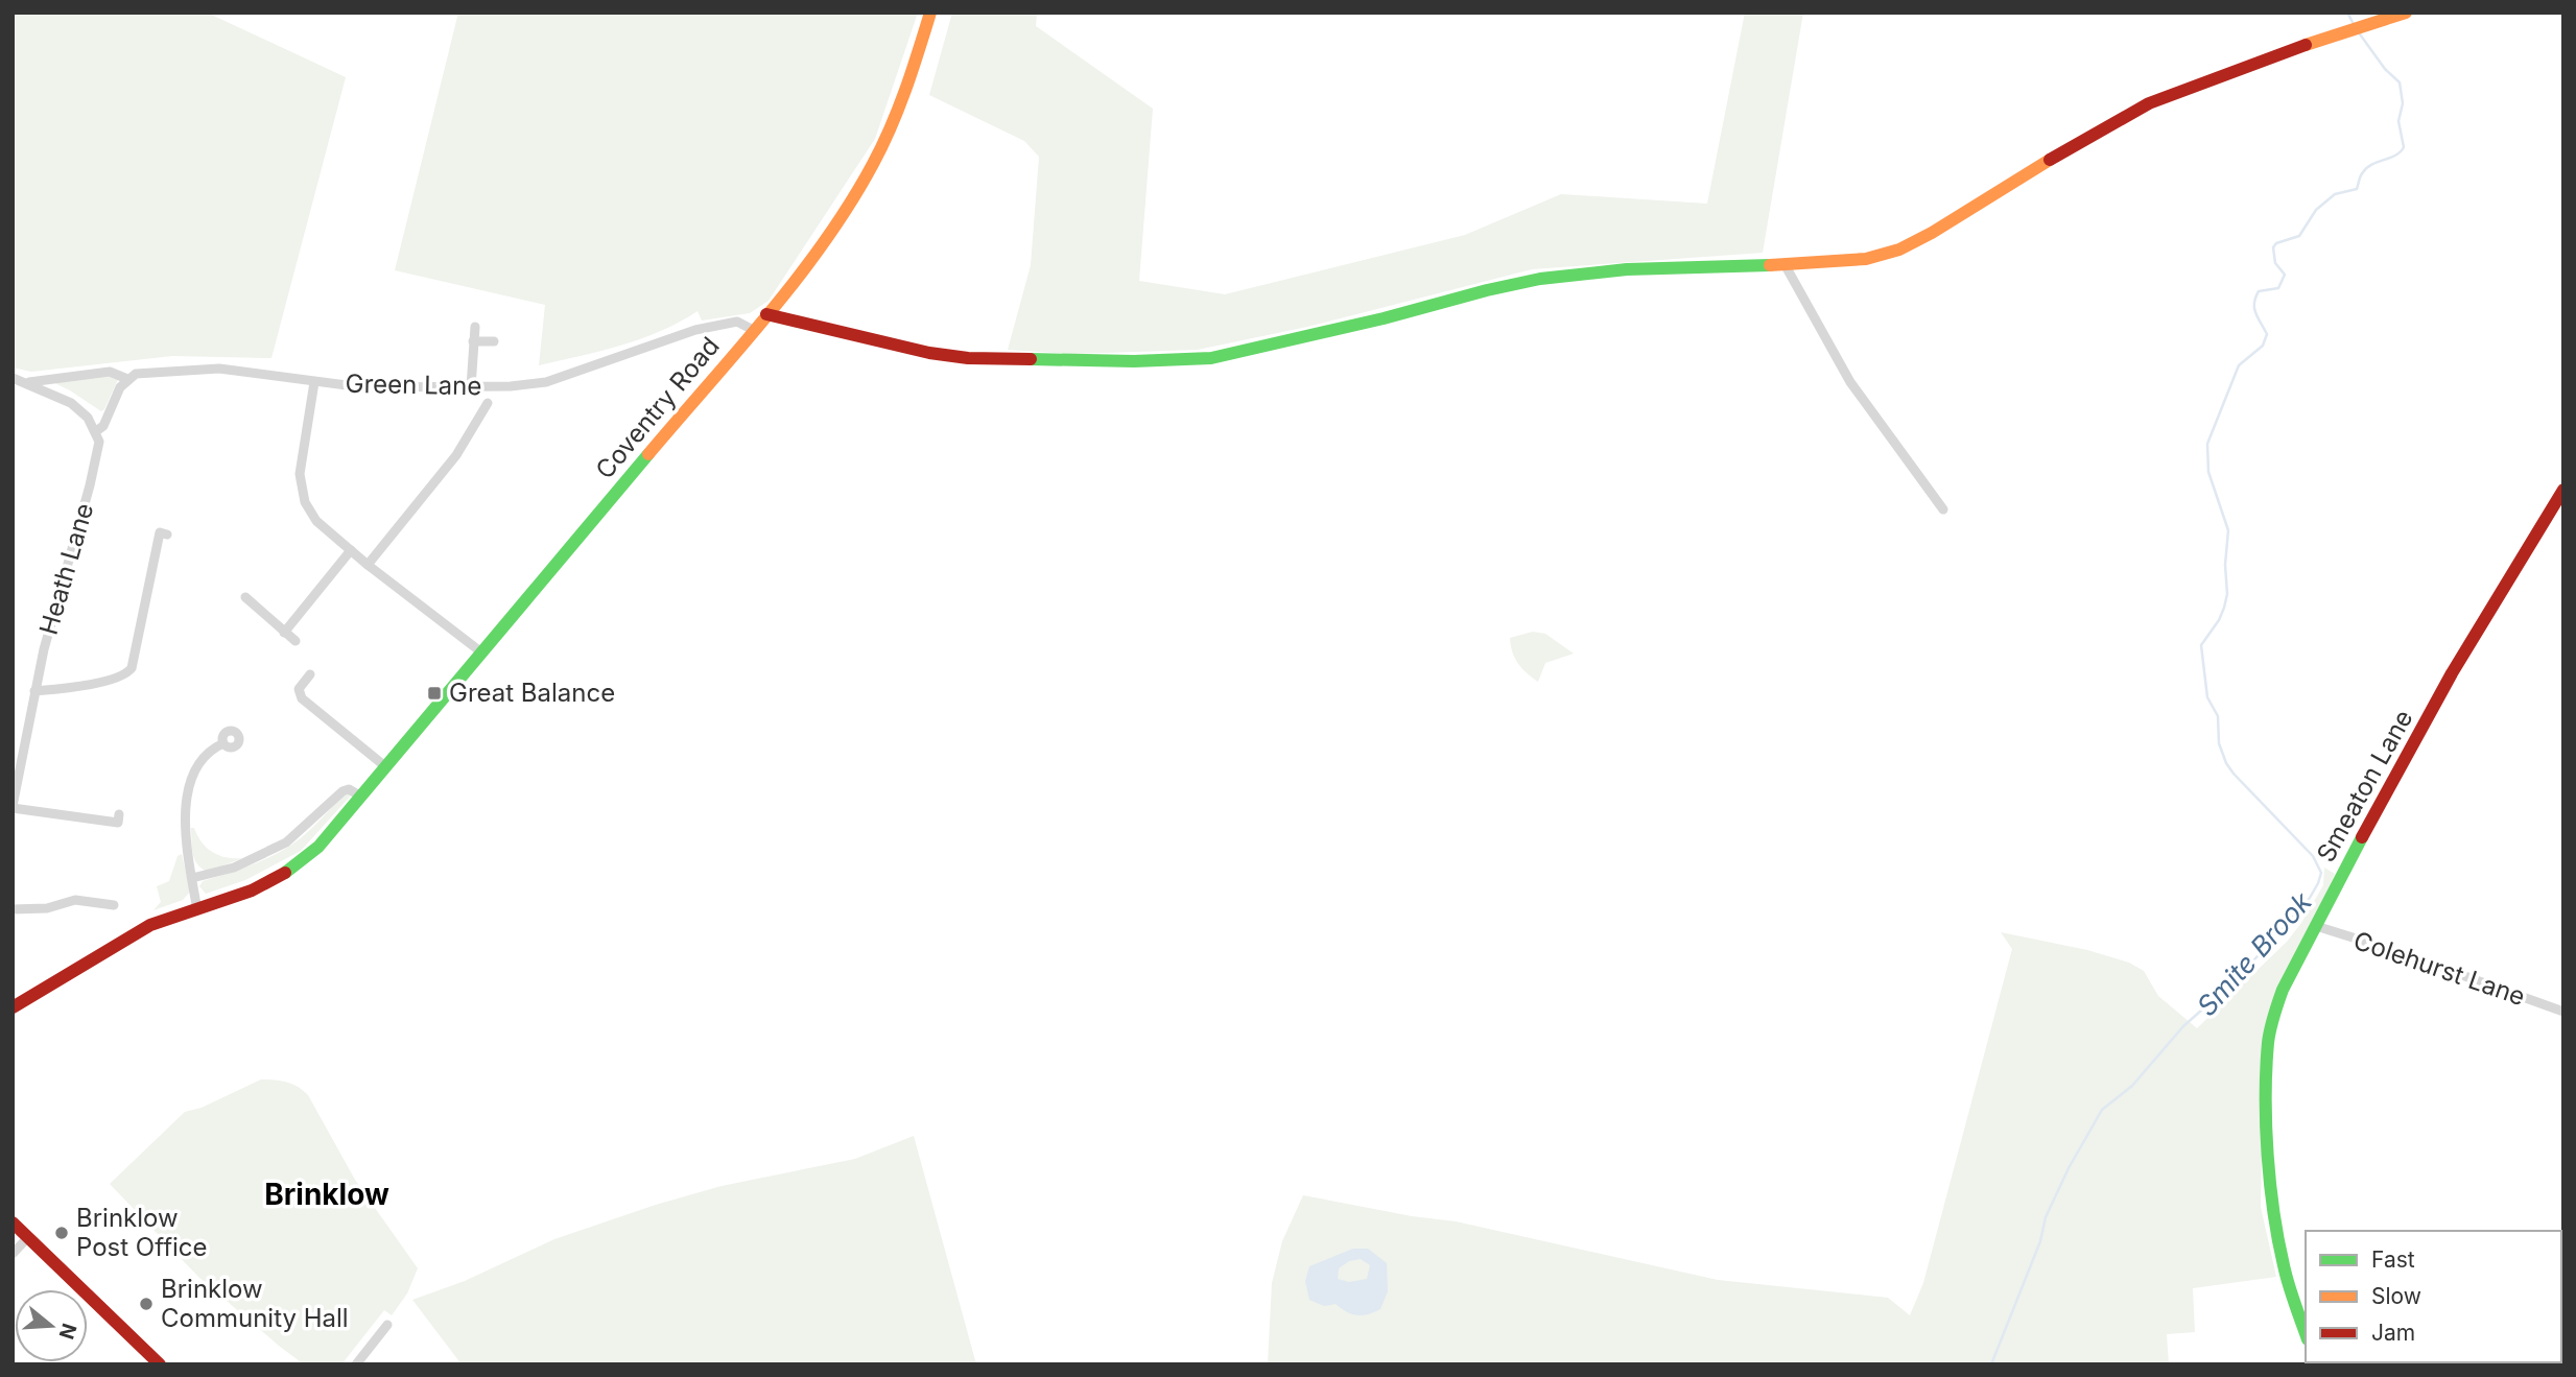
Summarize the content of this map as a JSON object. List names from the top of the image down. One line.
{"streets":{"main road":["Coventry Road","Smeaton Lane"],"street":["Green Lane","Heath Lane","Colehurst Lane"]},"crossings":[["Green Lane","Coventry Road"],["Smeaton Lane","Colehurst Lane"]],"districts":["Brinklow"],"water":["Smite Brook"],"places":{"transit":["Great Balance"],"other":["Brinklow Post Office","Brinklow Community Hall"]},"legend":["Fast","Slow","Jam"],"north":"right"}
